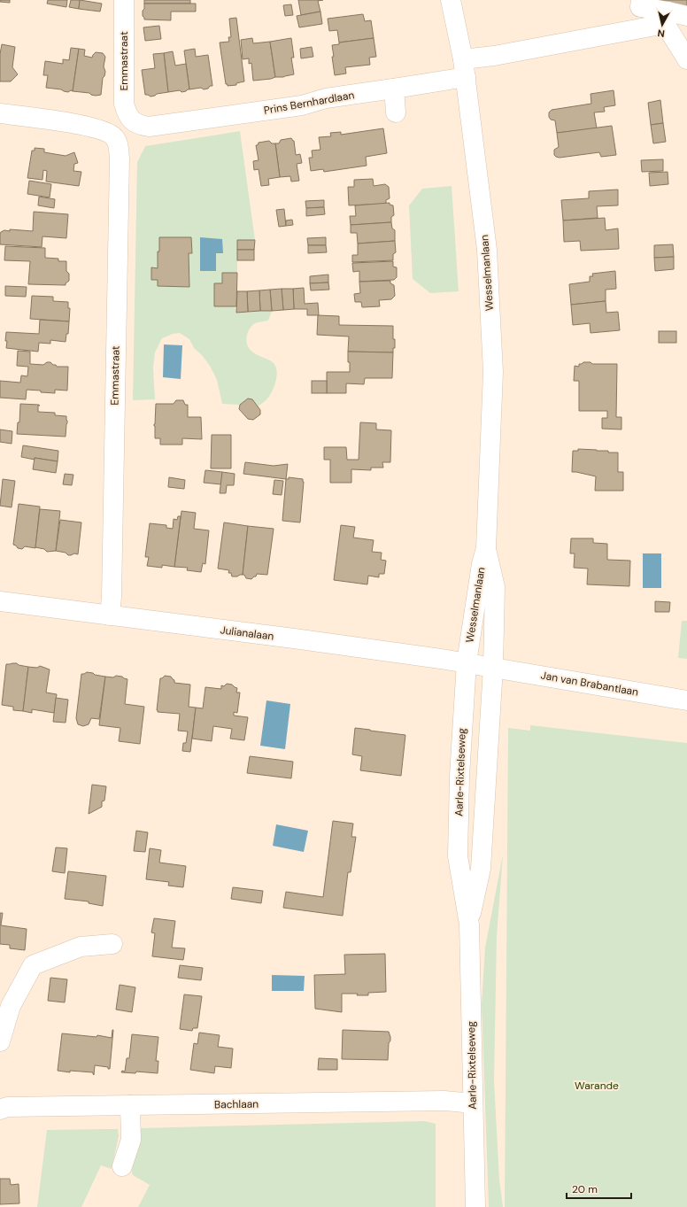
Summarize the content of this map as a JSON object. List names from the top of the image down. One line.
{"streets":{"street":["Emmastraat","Prins Bernhardlaan","Wesselmanlaan","Julianalaan","Jan van Brabantlaan","Aarle-Rixtelseweg","Bachlaan"]},"crossings":[["Emmastraat","Prins Bernhardlaan"],["Emmastraat","Julianalaan"],["Prins Bernhardlaan","Wesselmanlaan"],["Wesselmanlaan","Julianalaan"],["Wesselmanlaan","Jan van Brabantlaan"],["Wesselmanlaan","Aarle-Rixtelseweg"],["Julianalaan","Jan van Brabantlaan"],["Julianalaan","Aarle-Rixtelseweg"],["Jan van Brabantlaan","Aarle-Rixtelseweg"],["Aarle-Rixtelseweg","Bachlaan"]],"parks":["Warande"],"scale_bar":"20 m","north":"bottom"}
